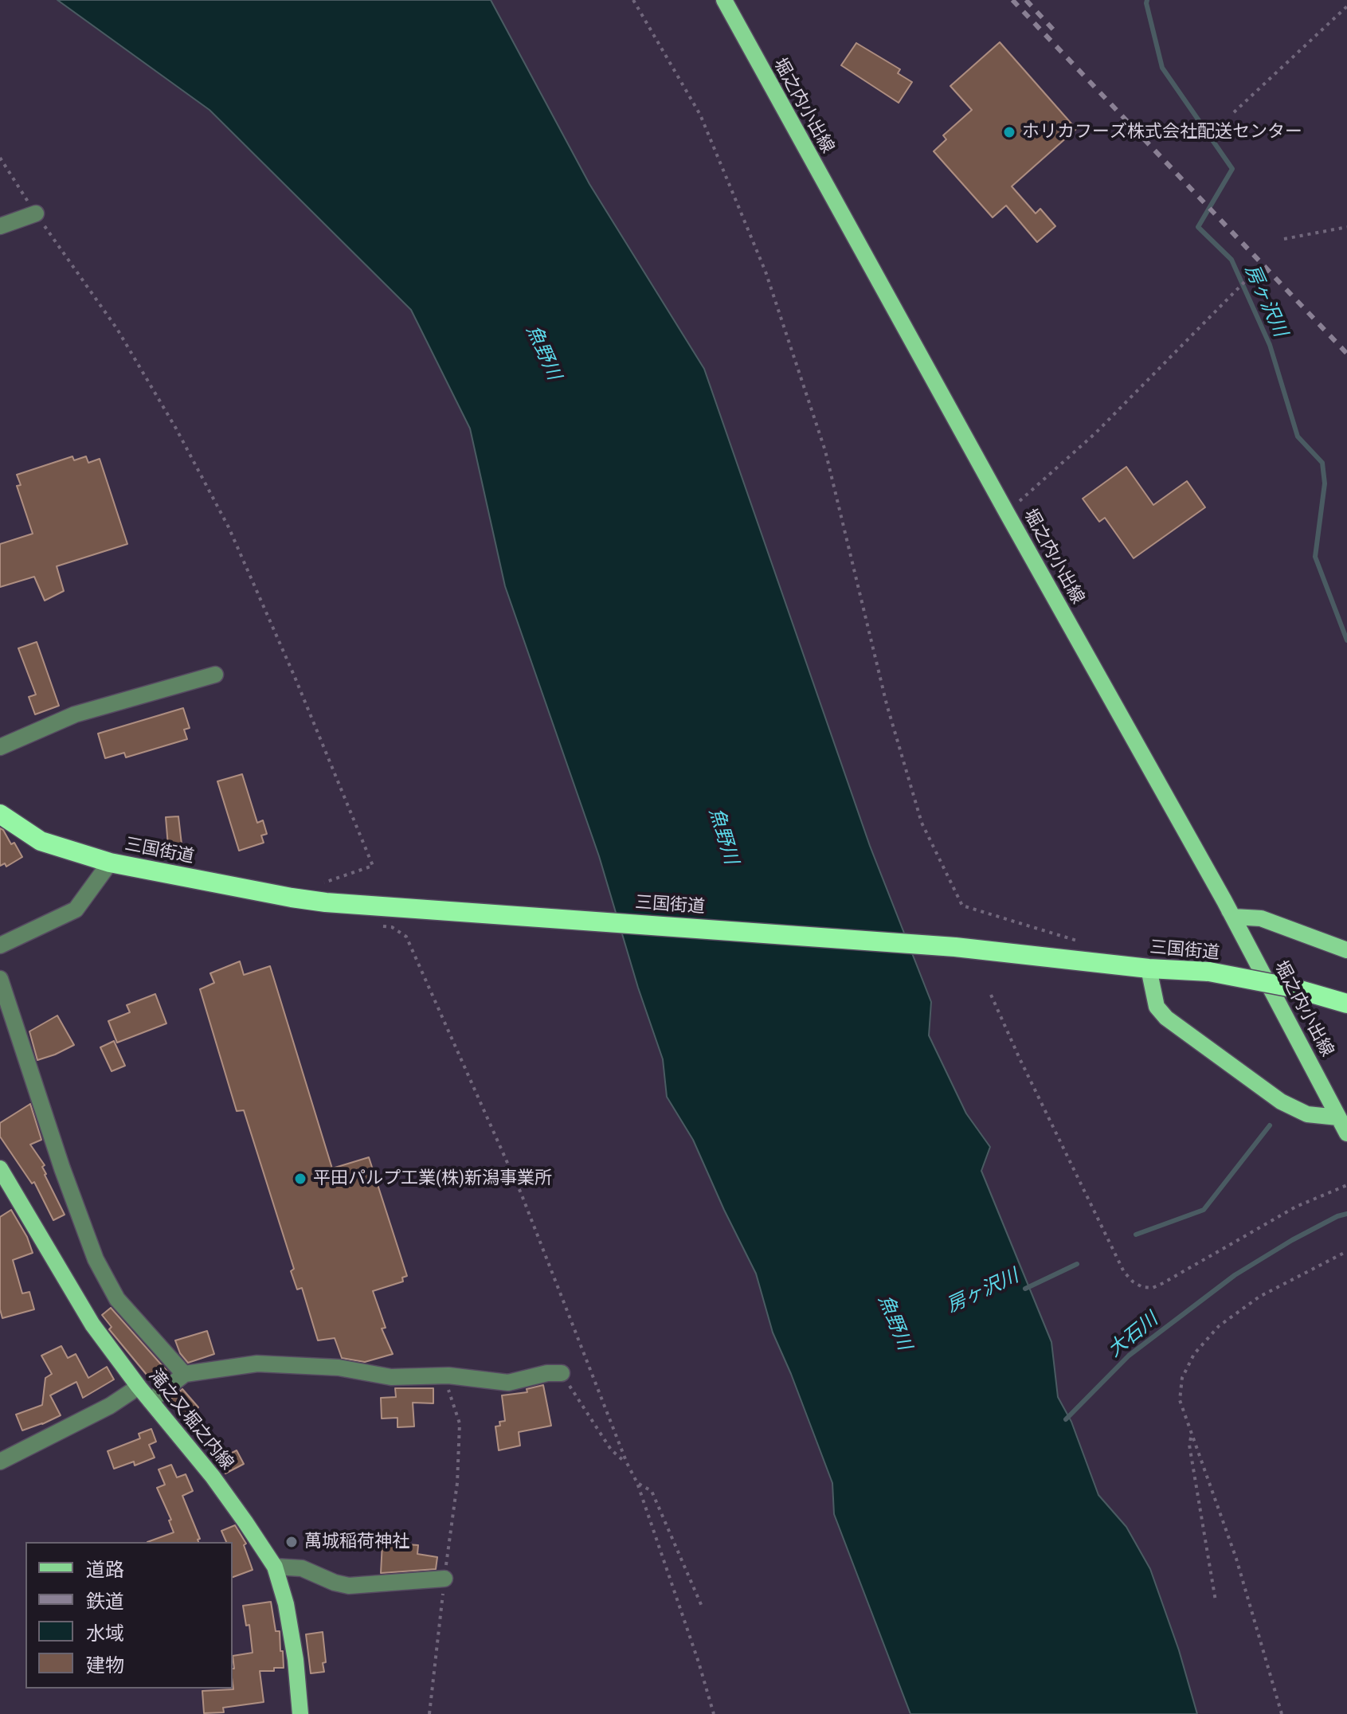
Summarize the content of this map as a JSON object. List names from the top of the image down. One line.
{"streets":{"highway":["三国街道"],"main road":["堀之内小出線","滝之又堀之内線"]},"water":["房ヶ沢川","魚野川","大石川"],"places":["ホリカフーズ株式会社配送センター","平田パルプ工業(株)新潟事業所","萬城稲荷神社"],"legend":["道路","鉄道","水域","建物"]}
